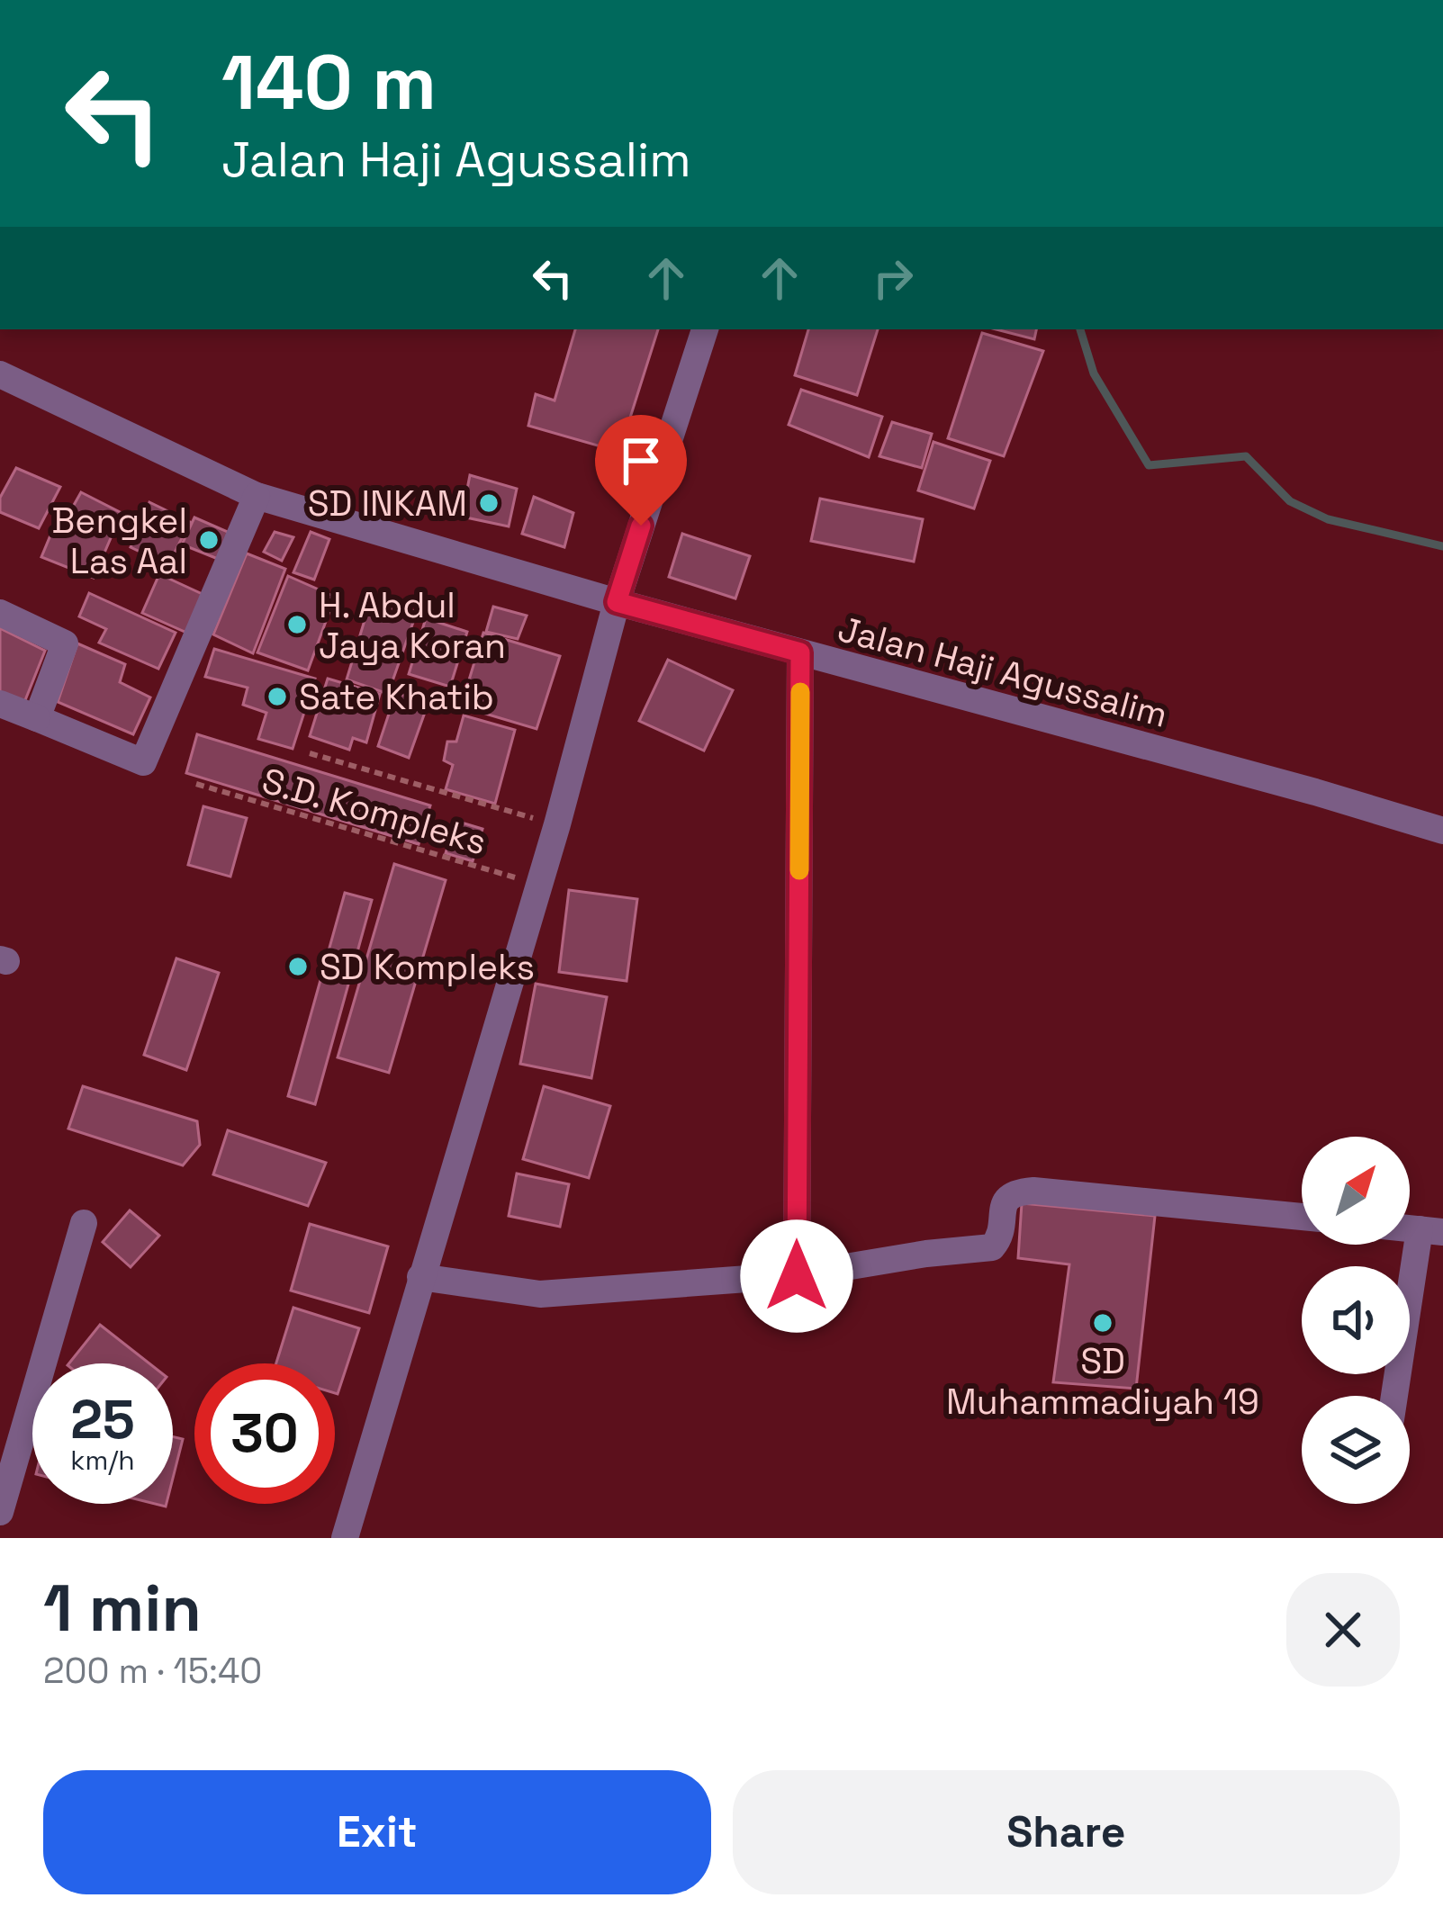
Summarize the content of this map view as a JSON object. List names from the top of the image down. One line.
{"streets":{"street":["Jalan Haji Agussalim"],"path":["S.D. Kompleks"]},"places":["SD INKAM","Bengkel Las Aal","H. Abdul Jaya Koran","Sate Khatib","SD Kompleks","SD Muhammadiyah 19"],"north":"top right","page":{"turn":["140 m","Jalan Haji Agussalim"],"speed":"25 km/h","limit":"30","heading":["1 min","200 m · 15:40"],"buttons":["Exit","Share"]}}
